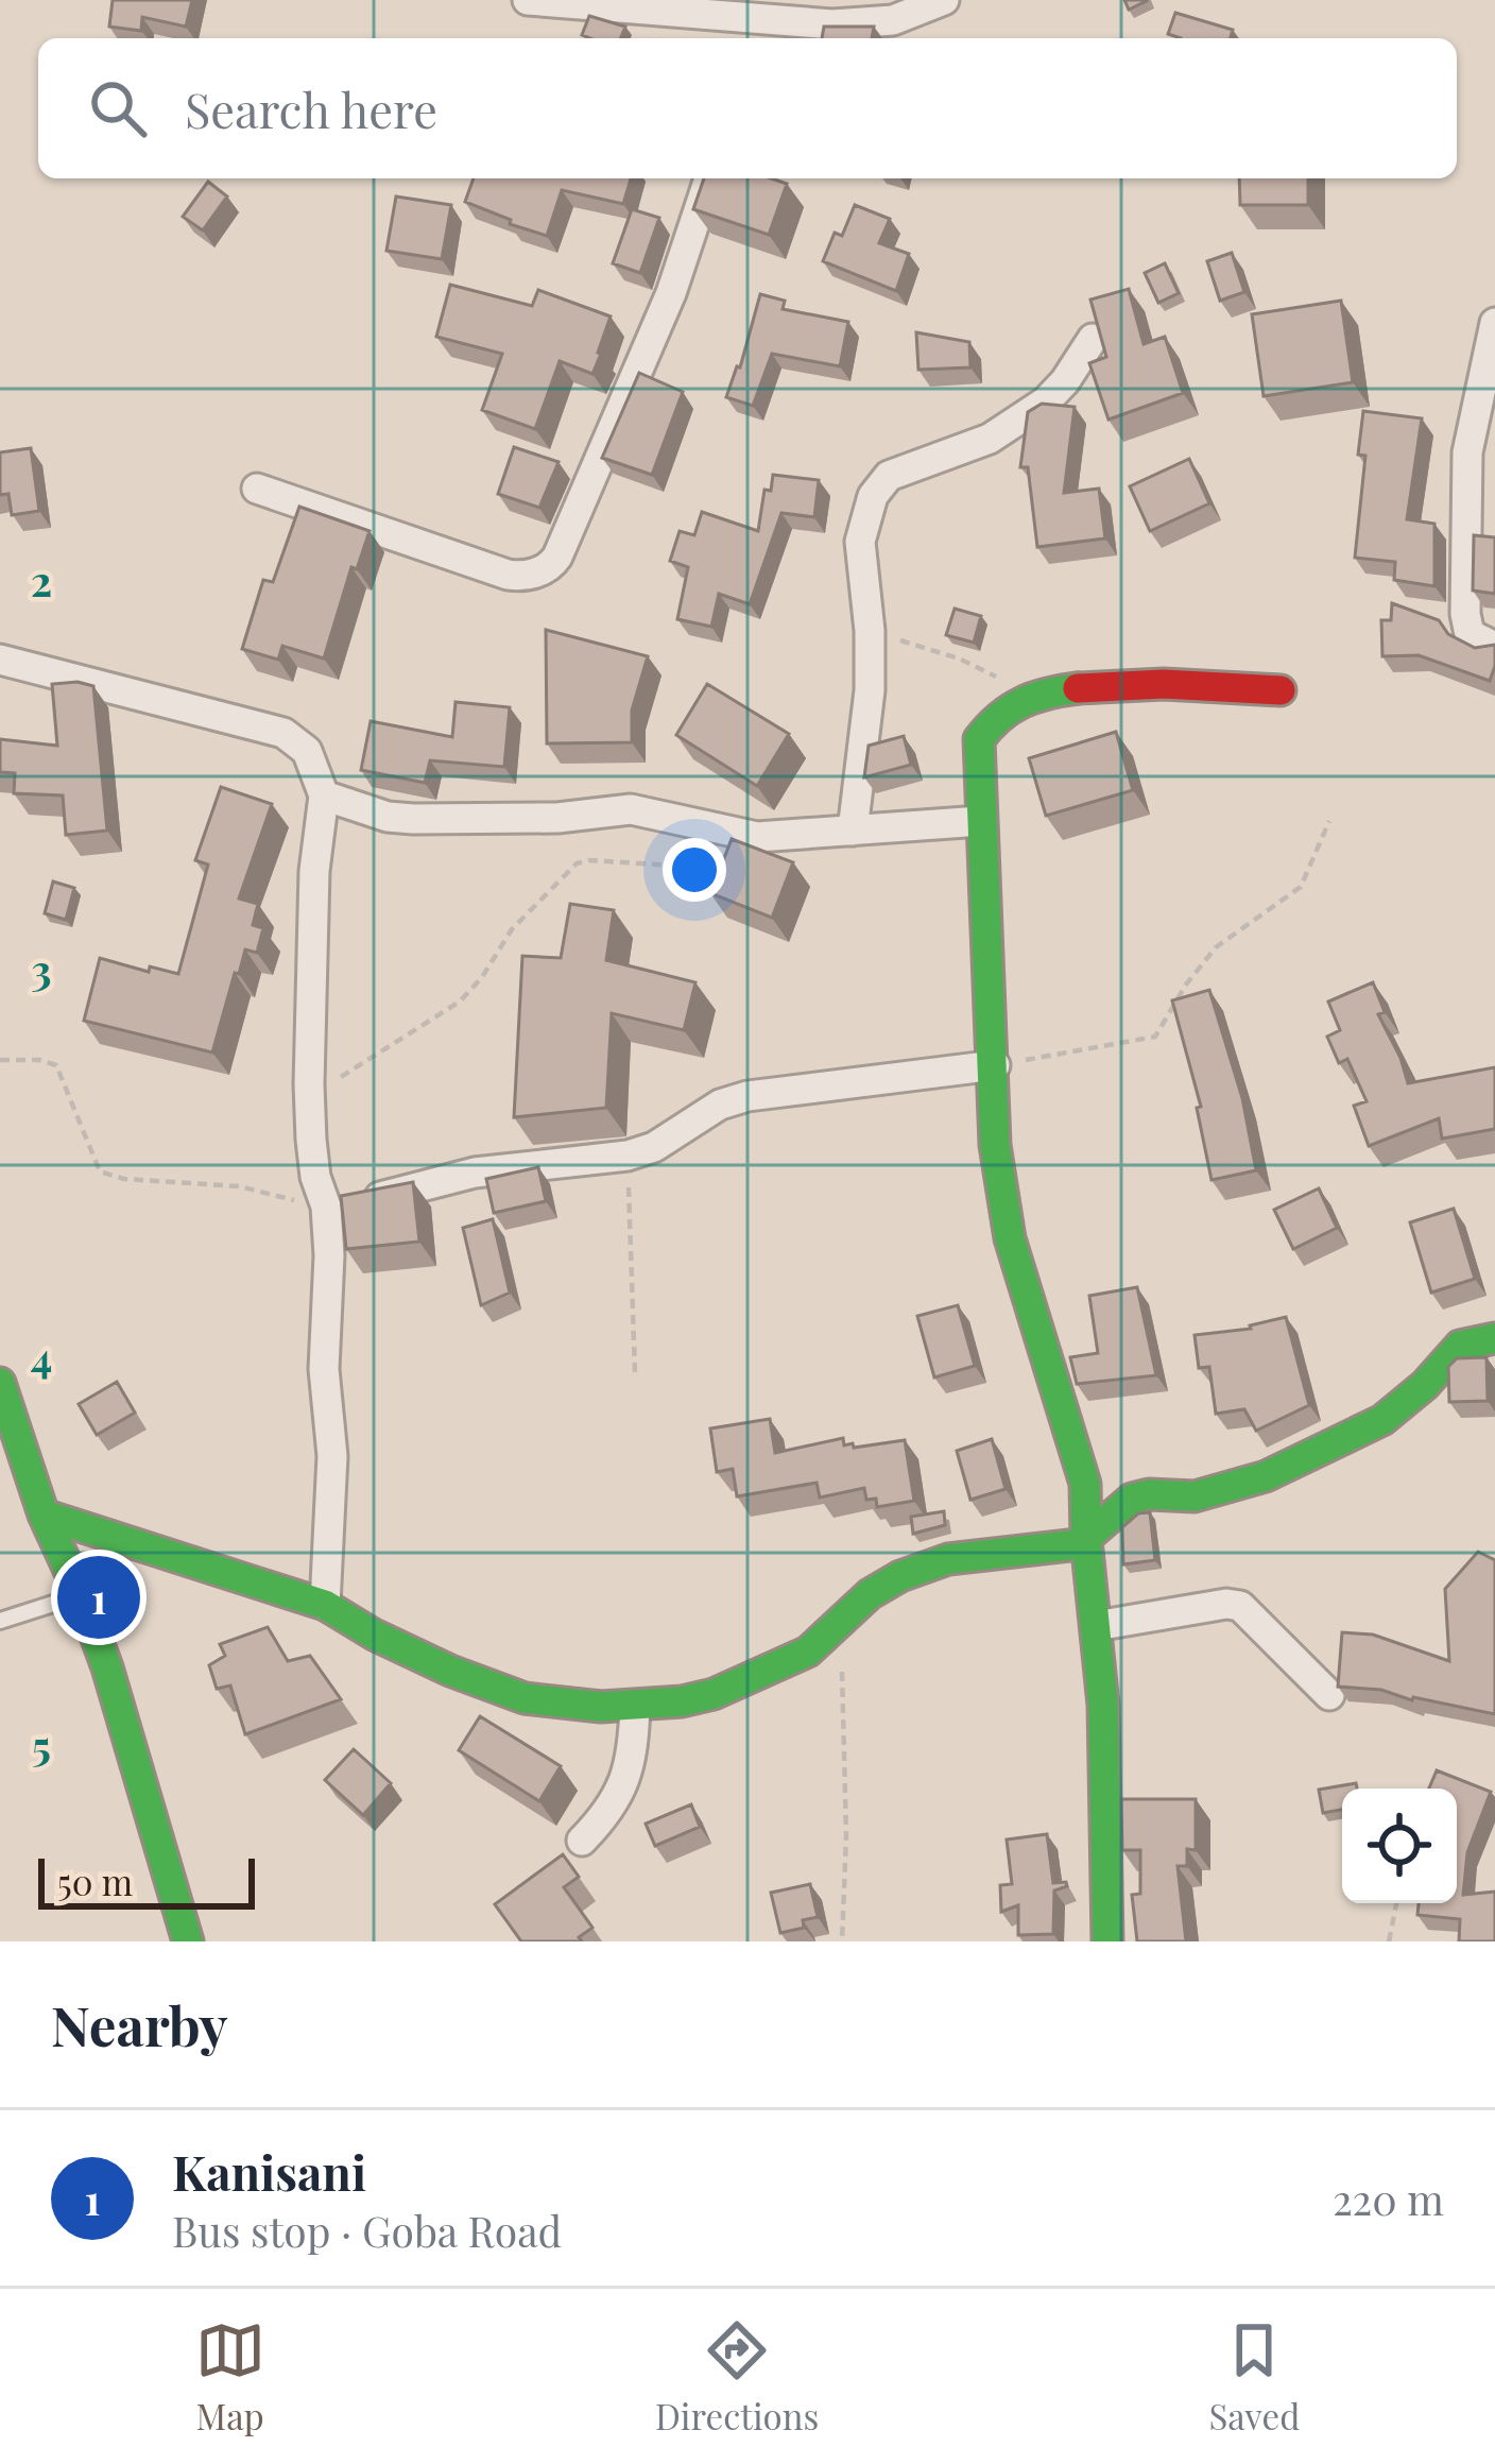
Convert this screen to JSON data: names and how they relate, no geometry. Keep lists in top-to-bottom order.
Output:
{
  "scale_bar": "50 m",
  "page": {
    "search": "Search here",
    "pins": "1",
    "scale": "50 m",
    "heading": "Nearby",
    "list": [
      {
        "mark": "1",
        "name": "Kanisani",
        "note": "Bus stop · Goba Road",
        "value": "220 m"
      }
    ],
    "nav": ["Map", "Directions", "Saved"]
  },
  "grid": {
    "rows": [
      "2",
      "3",
      "4",
      "5"
    ]
  }
}
